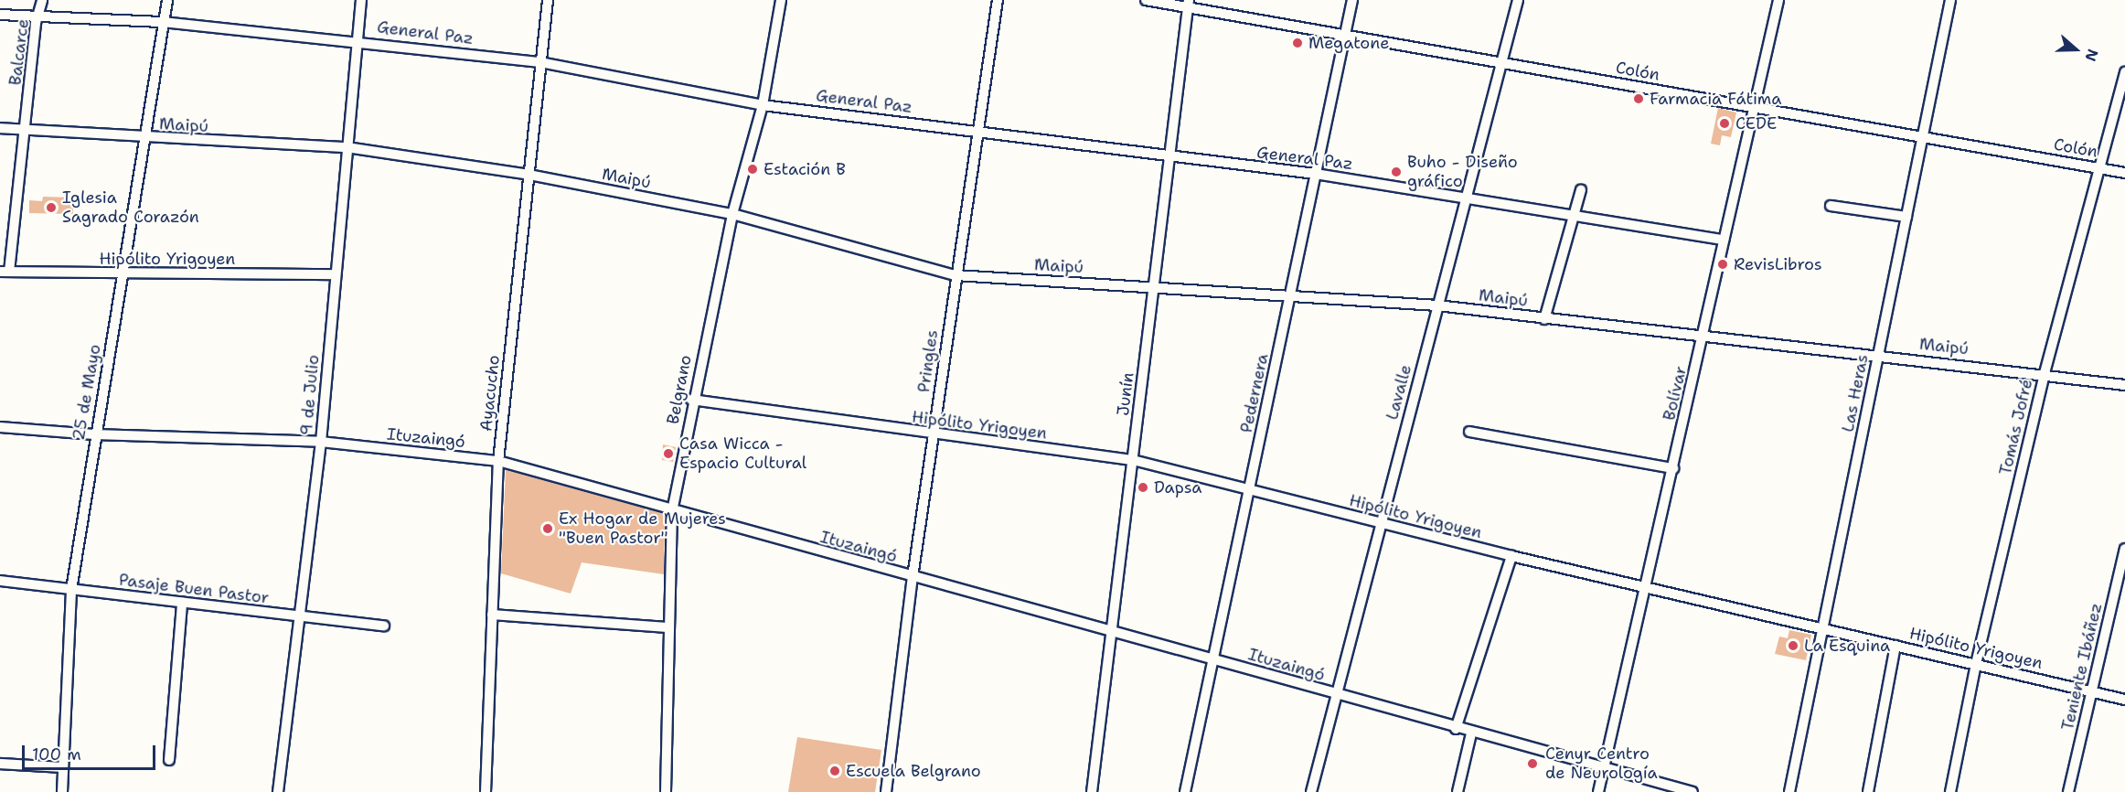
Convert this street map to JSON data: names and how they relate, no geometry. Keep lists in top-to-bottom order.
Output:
{
  "streets": {
    "street": [
      "General Paz",
      "Balcarce",
      "Colón",
      "Maipú",
      "Hipólito Yrigoyen",
      "Pringles",
      "Belgrano",
      "25 de Mayo",
      "Lavalle",
      "Ayacucho",
      "Pedernera",
      "Bolívar",
      "Las Heras",
      "Junín",
      "9 de Julio",
      "Tomás Jofré",
      "Ituzaingó",
      "Pasaje Buen Pastor",
      "Teniente Ibáñez"
    ]
  },
  "crossings": [
    ["General Paz", "Balcarce"],
    ["General Paz", "Pringles"],
    ["General Paz", "Belgrano"],
    ["General Paz", "25 de Mayo"],
    ["General Paz", "Lavalle"],
    ["General Paz", "Ayacucho"],
    ["General Paz", "Pedernera"],
    ["General Paz", "Bolívar"],
    ["General Paz", "Junín"],
    ["General Paz", "9 de Julio"],
    ["Balcarce", "Maipú"],
    ["Balcarce", "Hipólito Yrigoyen"],
    ["Colón", "Lavalle"],
    ["Colón", "Pedernera"],
    ["Colón", "Bolívar"],
    ["Colón", "Las Heras"],
    ["Colón", "Junín"],
    ["Colón", "Tomás Jofré"],
    ["Maipú", "Pringles"],
    ["Maipú", "Belgrano"],
    ["Maipú", "25 de Mayo"],
    ["Maipú", "Lavalle"],
    ["Maipú", "Ayacucho"],
    ["Maipú", "Pedernera"],
    ["Maipú", "Bolívar"],
    ["Maipú", "Las Heras"],
    ["Maipú", "Junín"],
    ["Maipú", "9 de Julio"],
    ["Maipú", "Tomás Jofré"],
    ["Hipólito Yrigoyen", "Pringles"],
    ["Hipólito Yrigoyen", "Belgrano"],
    ["Hipólito Yrigoyen", "25 de Mayo"],
    ["Hipólito Yrigoyen", "Lavalle"],
    ["Hipólito Yrigoyen", "Pedernera"],
    ["Hipólito Yrigoyen", "Bolívar"],
    ["Hipólito Yrigoyen", "Las Heras"],
    ["Hipólito Yrigoyen", "Junín"],
    ["Hipólito Yrigoyen", "9 de Julio"],
    ["Hipólito Yrigoyen", "Tomás Jofré"],
    ["Hipólito Yrigoyen", "Teniente Ibáñez"],
    ["Pringles", "Ituzaingó"],
    ["Belgrano", "Ituzaingó"],
    ["25 de Mayo", "Ituzaingó"],
    ["25 de Mayo", "Pasaje Buen Pastor"],
    ["Lavalle", "Ituzaingó"],
    ["Ayacucho", "Ituzaingó"],
    ["Pedernera", "Ituzaingó"],
    ["Bolívar", "Ituzaingó"],
    ["Junín", "Ituzaingó"],
    ["9 de Julio", "Ituzaingó"],
    ["9 de Julio", "Pasaje Buen Pastor"]
  ],
  "places": [
    "Megatone",
    "Farmacia Fátima",
    "CEDE",
    "Estación B",
    "Buho - Diseño gráfico",
    "Iglesia Sagrado Corazón",
    "RevisLibros",
    "Casa Wicca - Espacio Cultural",
    "Dapsa",
    "Ex Hogar de Mujeres \"Buen Pastor\"",
    "La Esquina",
    "Cenyr Centro de Neurología",
    "Escuela Belgrano"
  ],
  "scale_bar": "100 m",
  "north": "right"
}
